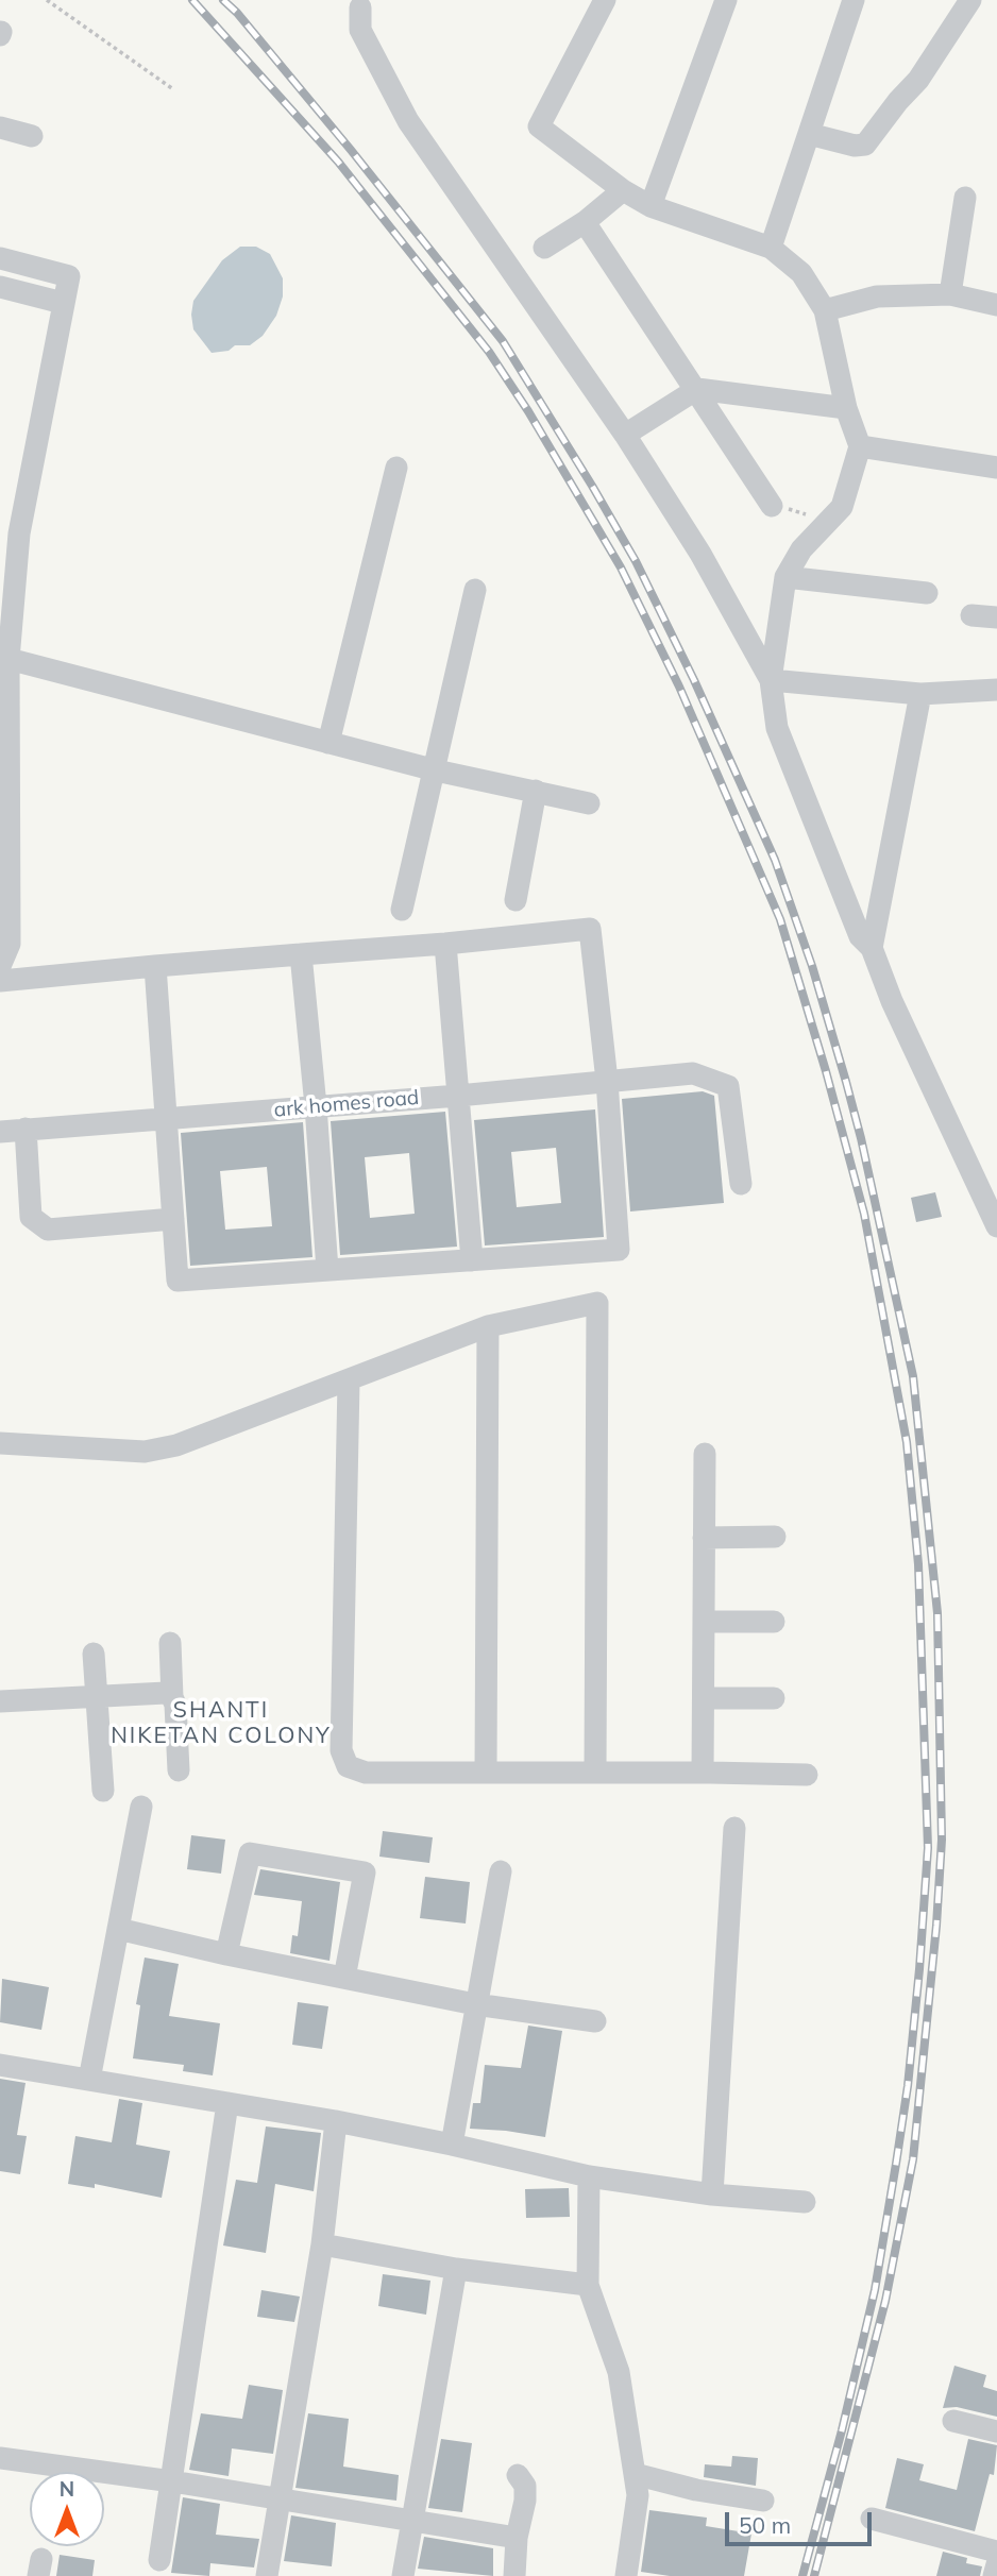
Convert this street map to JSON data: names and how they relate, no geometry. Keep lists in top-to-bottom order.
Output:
{
  "streets": {
    "street": ["ark homes road"]
  },
  "districts": ["SHANTI NIKETAN COLONY"],
  "scale_bar": "50 m",
  "north": "top"
}
